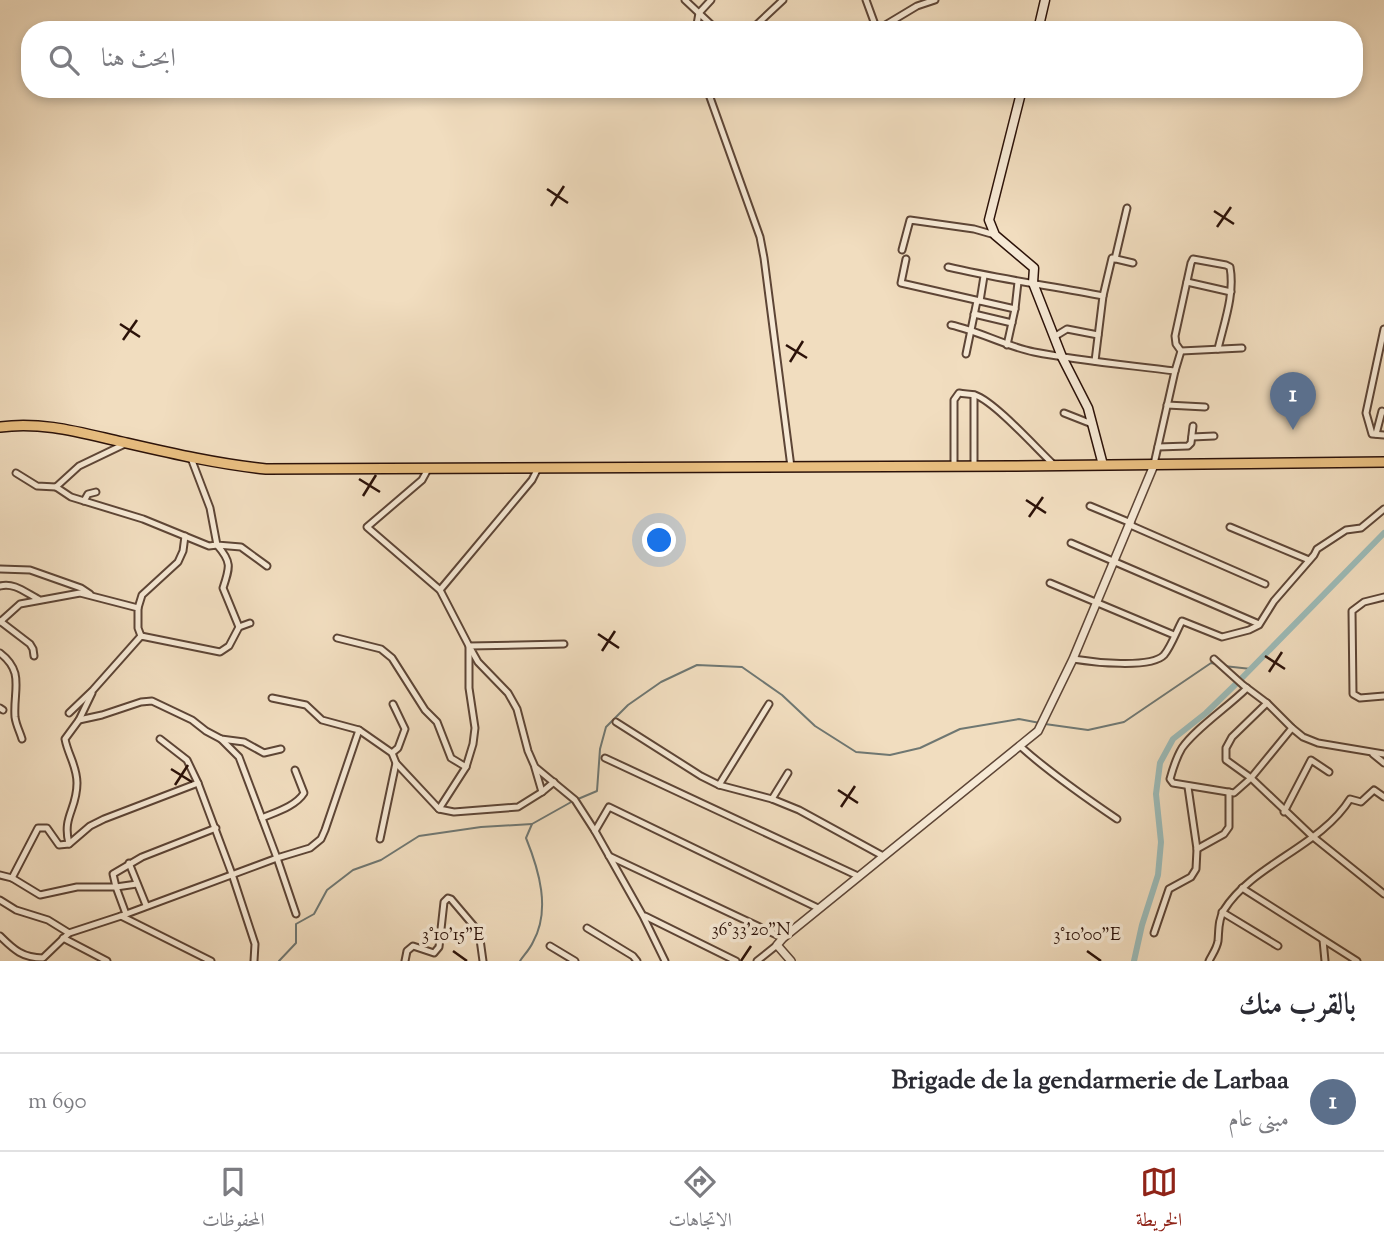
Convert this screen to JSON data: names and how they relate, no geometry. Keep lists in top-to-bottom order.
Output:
{
  "page": {
    "search": "ابحث هنا",
    "pins": "1",
    "heading": "بالقرب منك",
    "list": [
      {
        "mark": "1",
        "name": "Brigade de la gendarmerie de Larbaa",
        "note": "مبنى عام",
        "value": "690 m"
      }
    ],
    "nav": ["الخريطة", "الاتجاهات", "المحفوظات"]
  },
  "coordinates": ["36°33'20\"N", "3°10'15\"E", "3°10'00\"E"]
}
